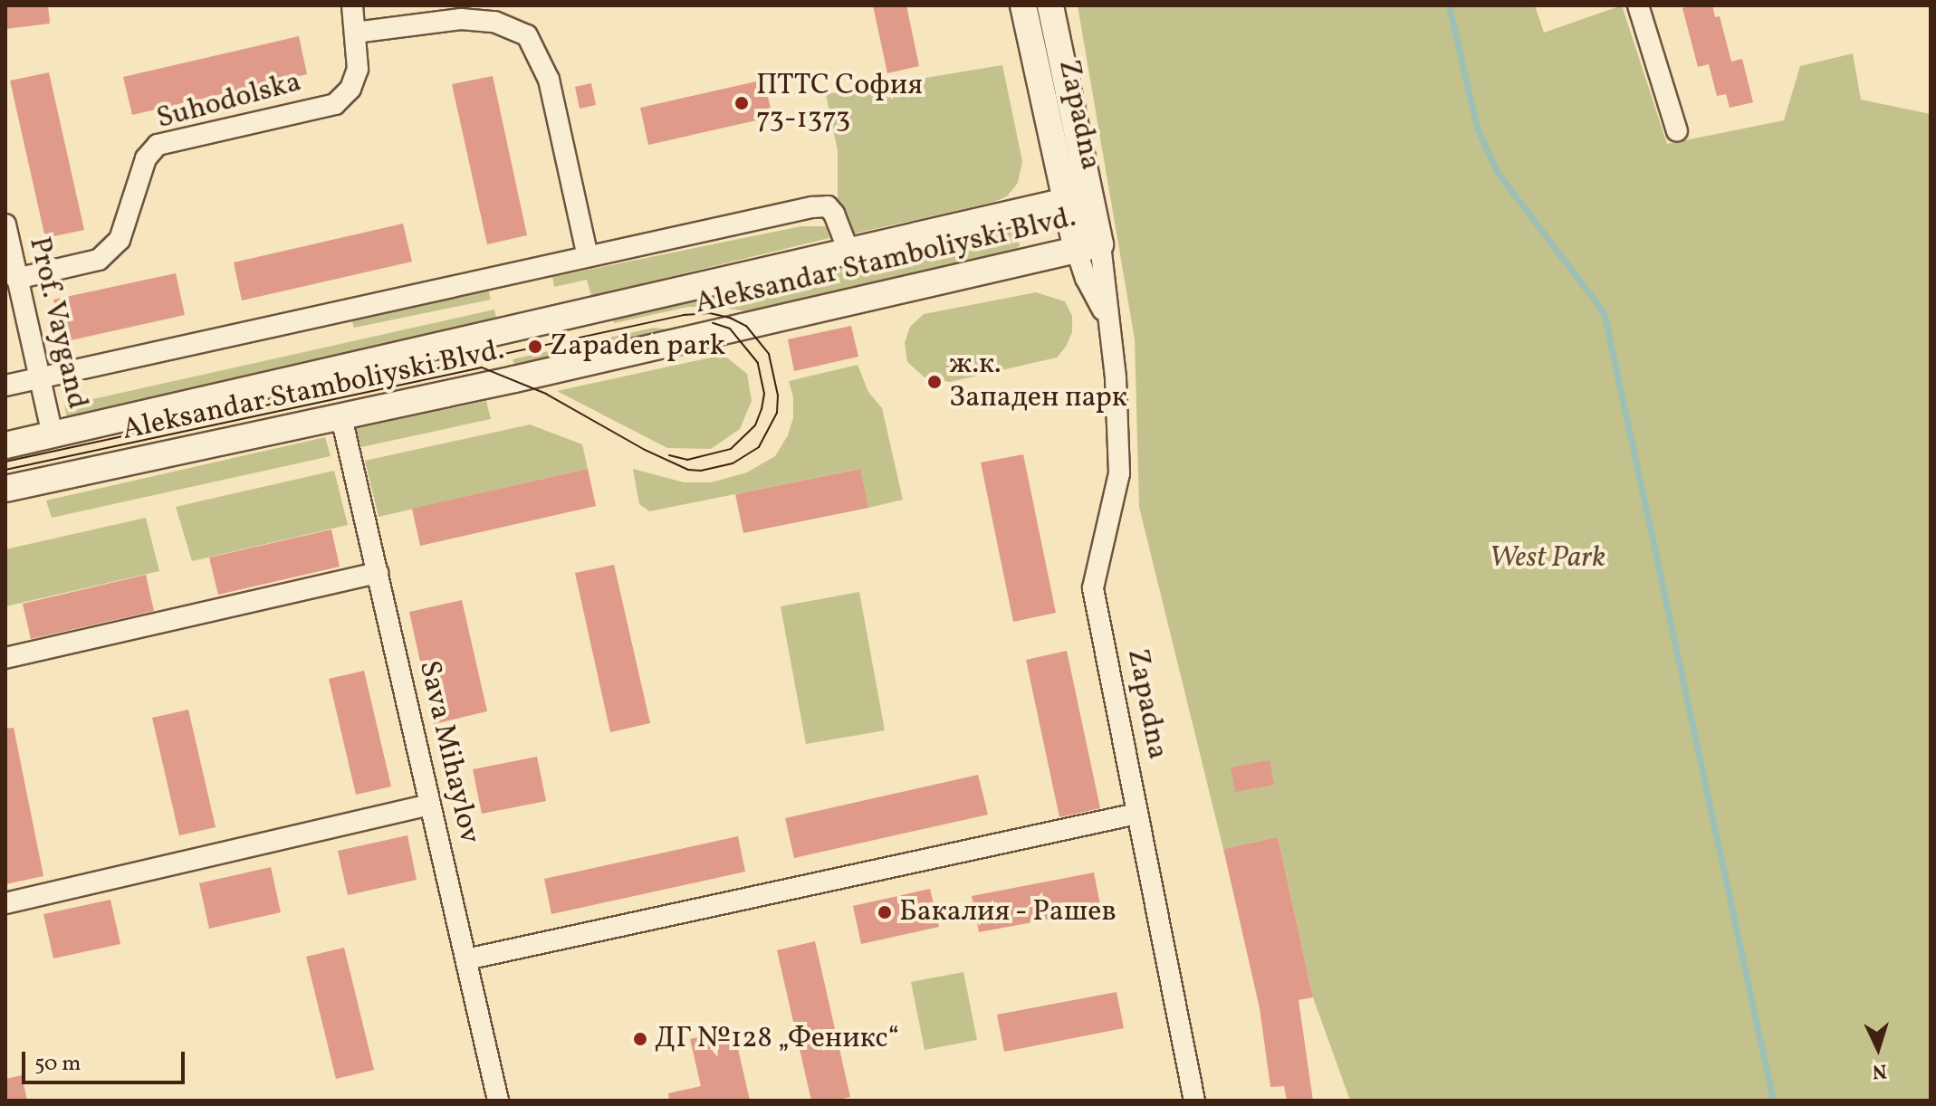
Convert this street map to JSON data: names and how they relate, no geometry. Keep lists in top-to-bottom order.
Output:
{
  "streets": {
    "street": [
      "Suhodolska",
      "Zapadna",
      "Aleksandar Stamboliyski Blvd.",
      "Prof. Vaygand",
      "Sava Mihaylov"
    ]
  },
  "crossings": [
    ["Suhodolska", "Prof. Vaygand"],
    ["Zapadna", "Aleksandar Stamboliyski Blvd."],
    ["Aleksandar Stamboliyski Blvd.", "Prof. Vaygand"],
    ["Aleksandar Stamboliyski Blvd.", "Sava Mihaylov"]
  ],
  "parks": ["West Park"],
  "places": [
    "ПТТС София 73-1373",
    "Zapaden park",
    "ж.к. Западен парк",
    "Бакалия - Рашев",
    "ДГ №128 „Феникс“"
  ],
  "scale_bar": "50 m",
  "north": "bottom"
}
